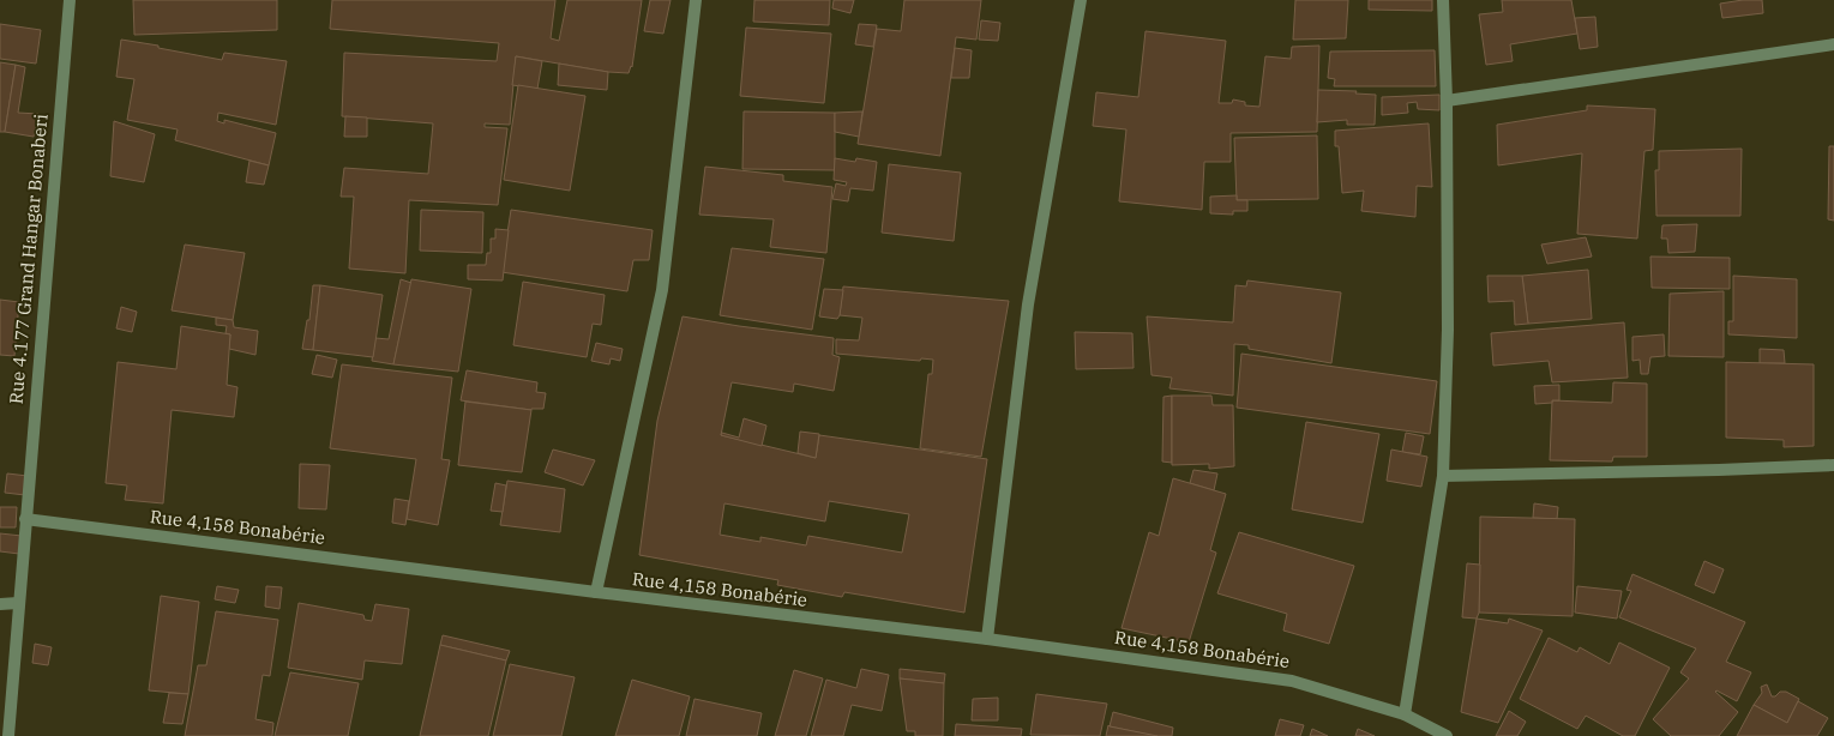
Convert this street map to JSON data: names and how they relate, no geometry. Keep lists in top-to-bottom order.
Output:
{
  "streets": {
    "street": ["Rue 4.177 Grand Hangar Bonaberi", "Rue 4,158 Bonabérie"]
  },
  "crossings": [
    ["Rue 4.177 Grand Hangar Bonaberi", "Rue 4,158 Bonabérie"]
  ]
}
